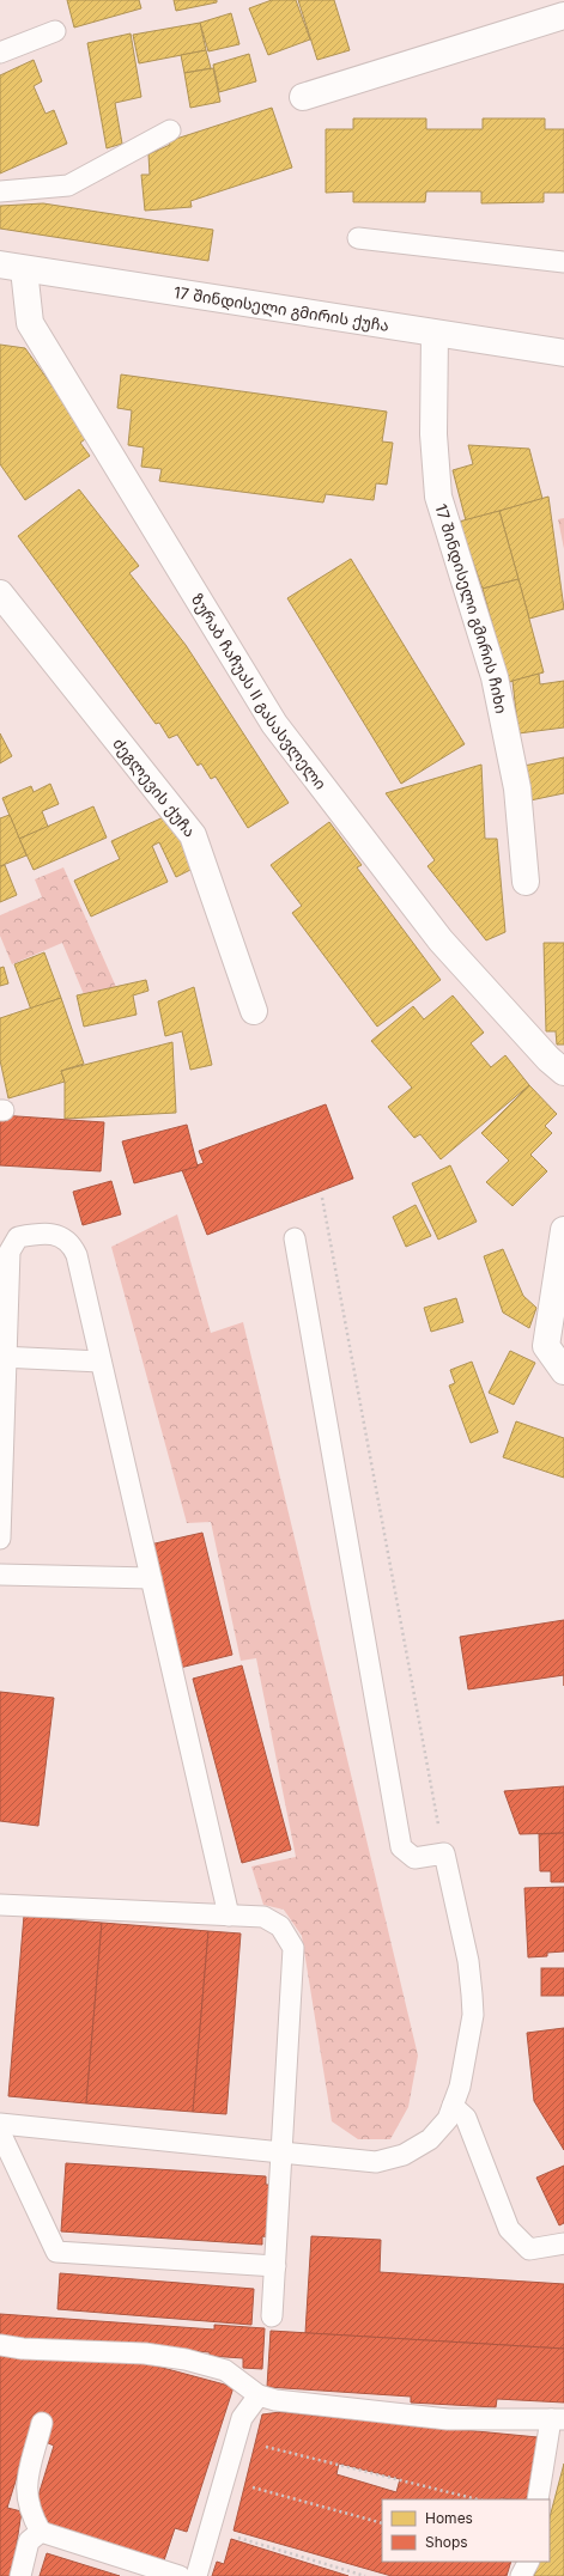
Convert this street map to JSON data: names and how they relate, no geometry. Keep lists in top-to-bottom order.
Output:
{
  "streets": {
    "street": [
      "17 შინდისელი გმირის ქუჩა",
      "17 შინდისელი გმირის ჩიხი",
      "ზურაბ ჩაჩუას II გასასვლელი",
      "ძეგლევის ქუჩა"
    ]
  },
  "crossings": [
    ["17 შინდისელი გმირის ქუჩა", "17 შინდისელი გმირის ჩიხი"],
    ["17 შინდისელი გმირის ქუჩა", "ზურაბ ჩაჩუას II გასასვლელი"]
  ],
  "legend": ["Homes", "Shops"]
}
